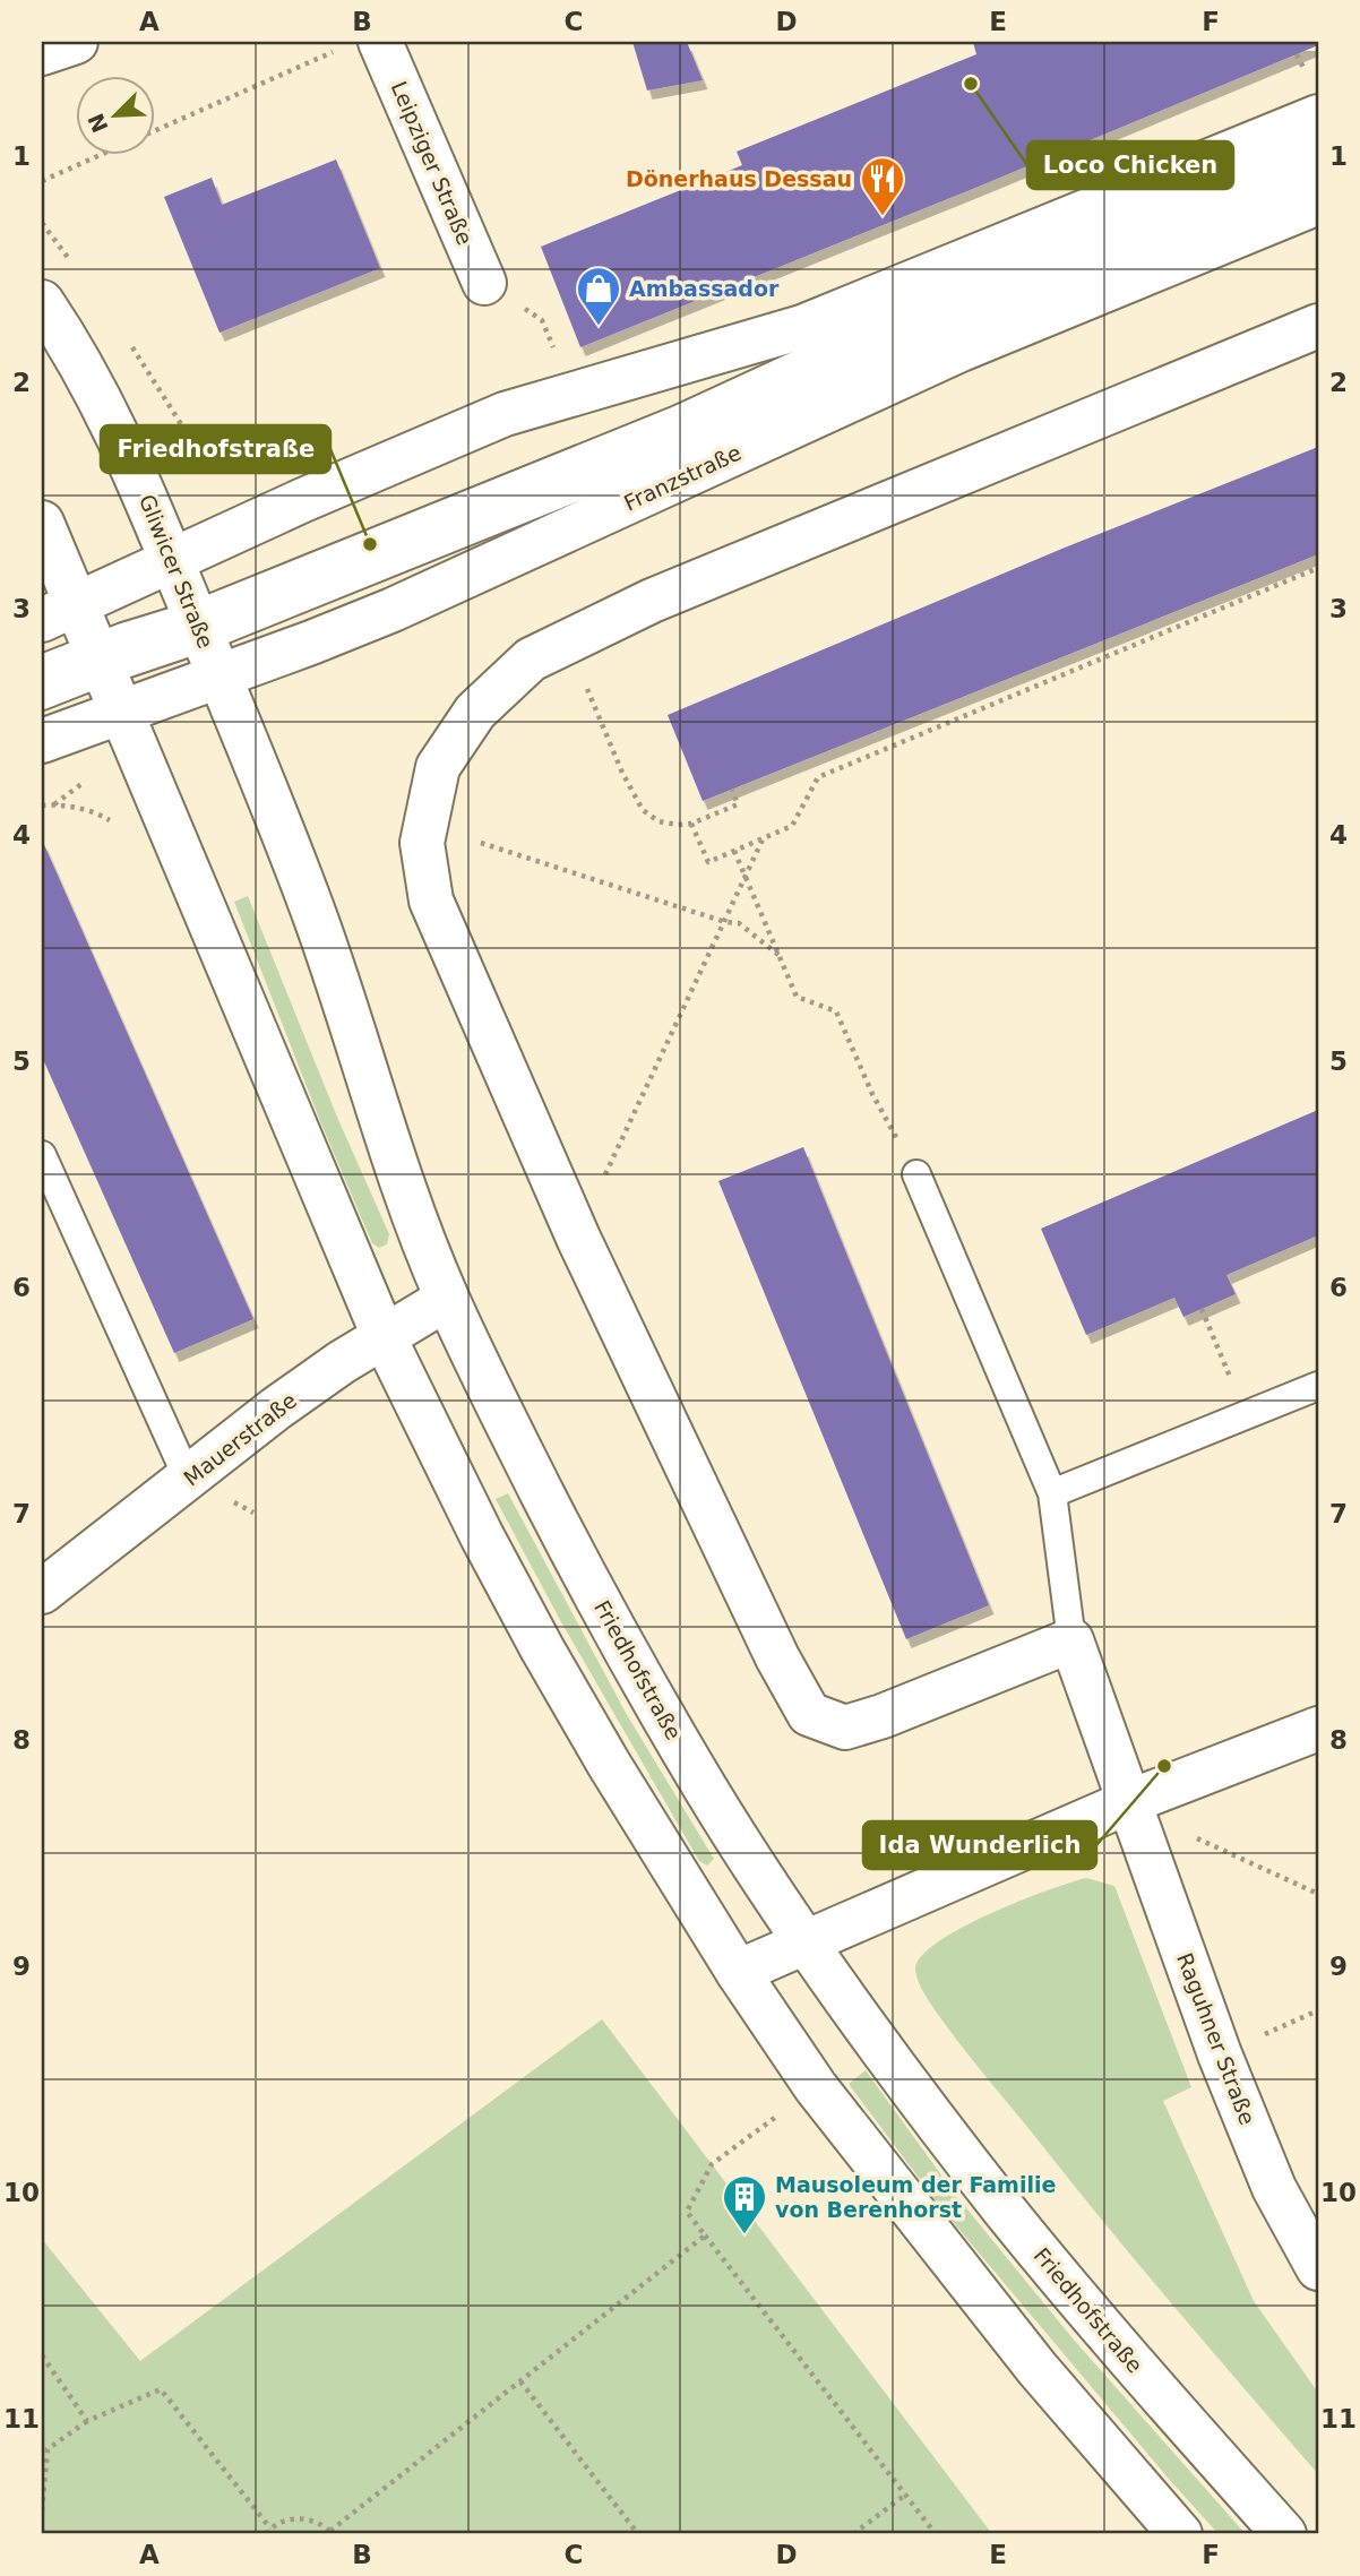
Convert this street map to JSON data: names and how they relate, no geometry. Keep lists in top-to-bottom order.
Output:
{
  "streets": {
    "main road": [
      "Leipziger Straße",
      "Franzstraße",
      "Gliwicer Straße",
      "Mauerstraße",
      "Friedhofstraße",
      "Raguhner Straße"
    ]
  },
  "crossings": [
    ["Franzstraße", "Gliwicer Straße"],
    ["Franzstraße", "Friedhofstraße"],
    ["Gliwicer Straße", "Friedhofstraße"],
    ["Mauerstraße", "Friedhofstraße"]
  ],
  "places": {
    "other": ["Loco Chicken", "Friedhofstraße", "Ida Wunderlich"],
    "restaurant": ["Dönerhaus Dessau"],
    "shop": ["Ambassador"],
    "building": ["Mausoleum der Familie von Berenhorst"]
  },
  "north": "bottom left",
  "grid": {
    "columns": [
      "A",
      "B",
      "C",
      "D",
      "E",
      "F"
    ],
    "rows": [
      "1",
      "2",
      "3",
      "4",
      "5",
      "6",
      "7",
      "8",
      "9",
      "10",
      "11"
    ]
  }
}
